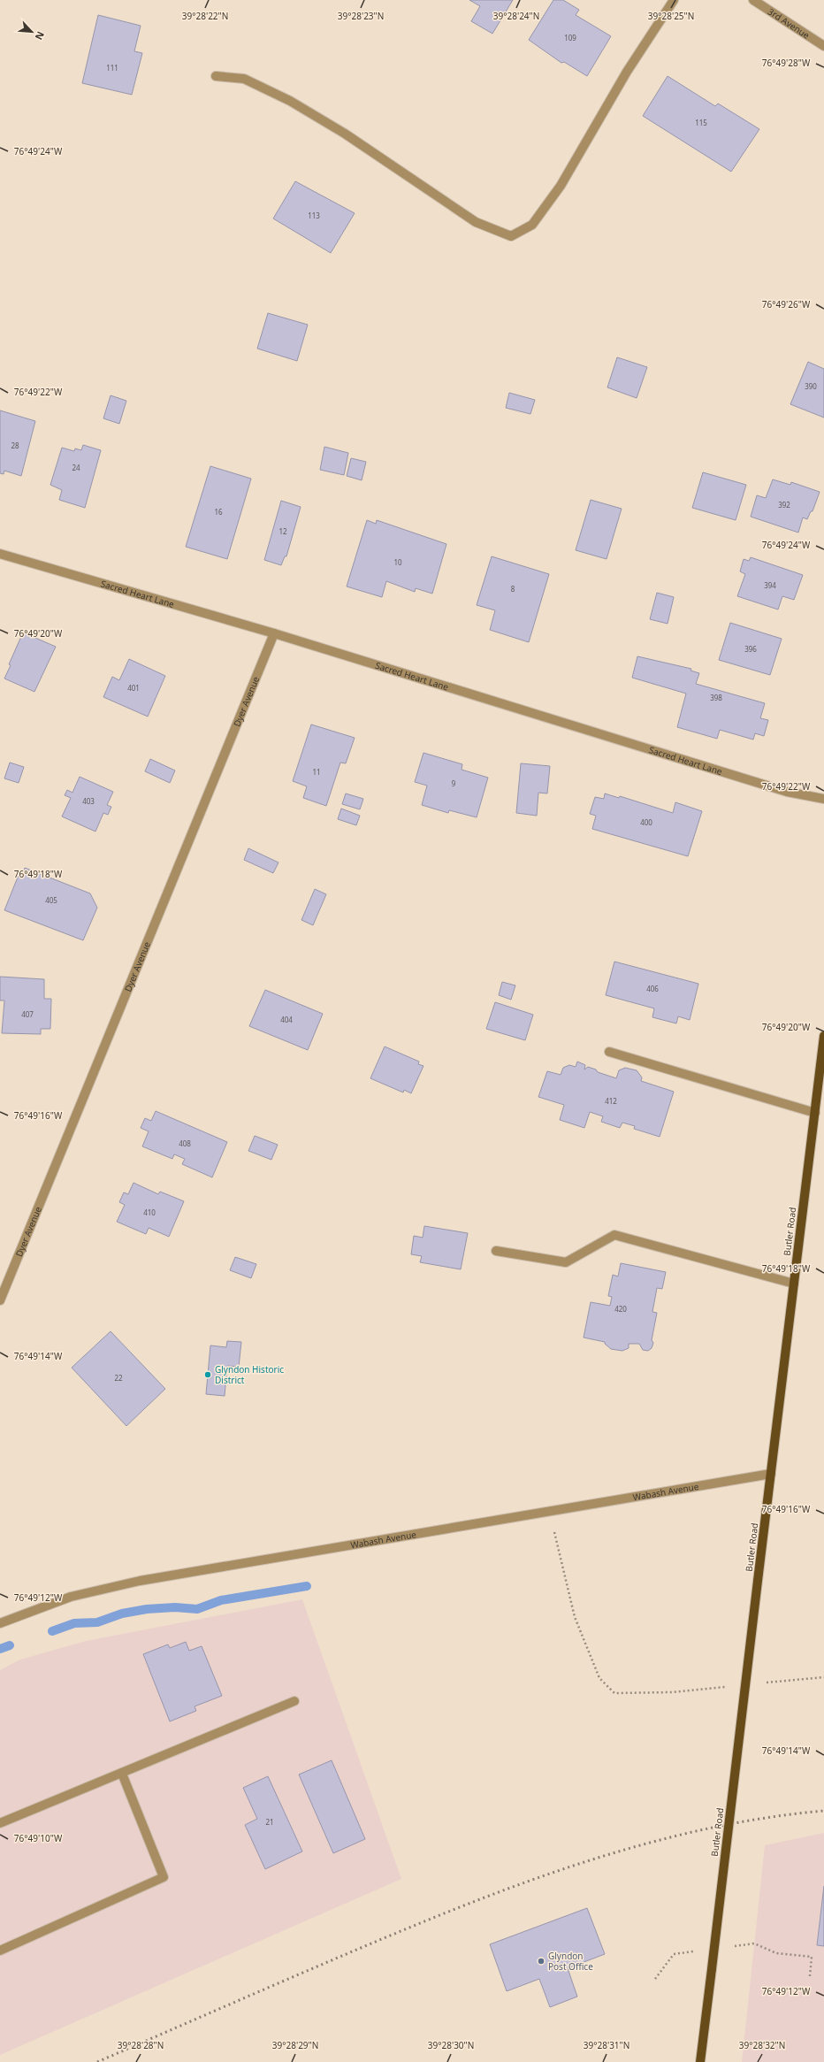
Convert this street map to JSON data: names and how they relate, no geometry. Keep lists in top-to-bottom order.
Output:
{
  "streets": {
    "main road": ["Butler Road"],
    "street": [
      "3rd Avenue",
      "Sacred Heart Lane",
      "Dyer Avenue",
      "Wabash Avenue"
    ]
  },
  "crossings": [
    ["Sacred Heart Lane", "Dyer Avenue"],
    ["Butler Road", "Wabash Avenue"]
  ],
  "places": ["Glyndon Historic District", "Glyndon Post Office"],
  "house_numbers": [
    "109",
    "111",
    "115",
    "113",
    "390",
    "28",
    "24",
    "392",
    "16",
    "12",
    "10",
    "394",
    "8",
    "396",
    "401",
    "398",
    "11",
    "9",
    "403",
    "400",
    "405",
    "406",
    "407",
    "404",
    "412",
    "408",
    "410",
    "420",
    "22",
    "21"
  ],
  "north": "bottom right",
  "coordinates": [
    "39°28'22\"N",
    "39°28'23\"N",
    "39°28'24\"N",
    "39°28'25\"N",
    "76°49'28\"W",
    "76°49'24\"W",
    "76°49'26\"W",
    "76°49'22\"W",
    "76°49'20\"W",
    "76°49'18\"W",
    "76°49'16\"W",
    "76°49'14\"W",
    "76°49'12\"W",
    "76°49'10\"W",
    "39°28'28\"N",
    "39°28'29\"N",
    "39°28'30\"N",
    "39°28'31\"N",
    "39°28'32\"N"
  ]
}
